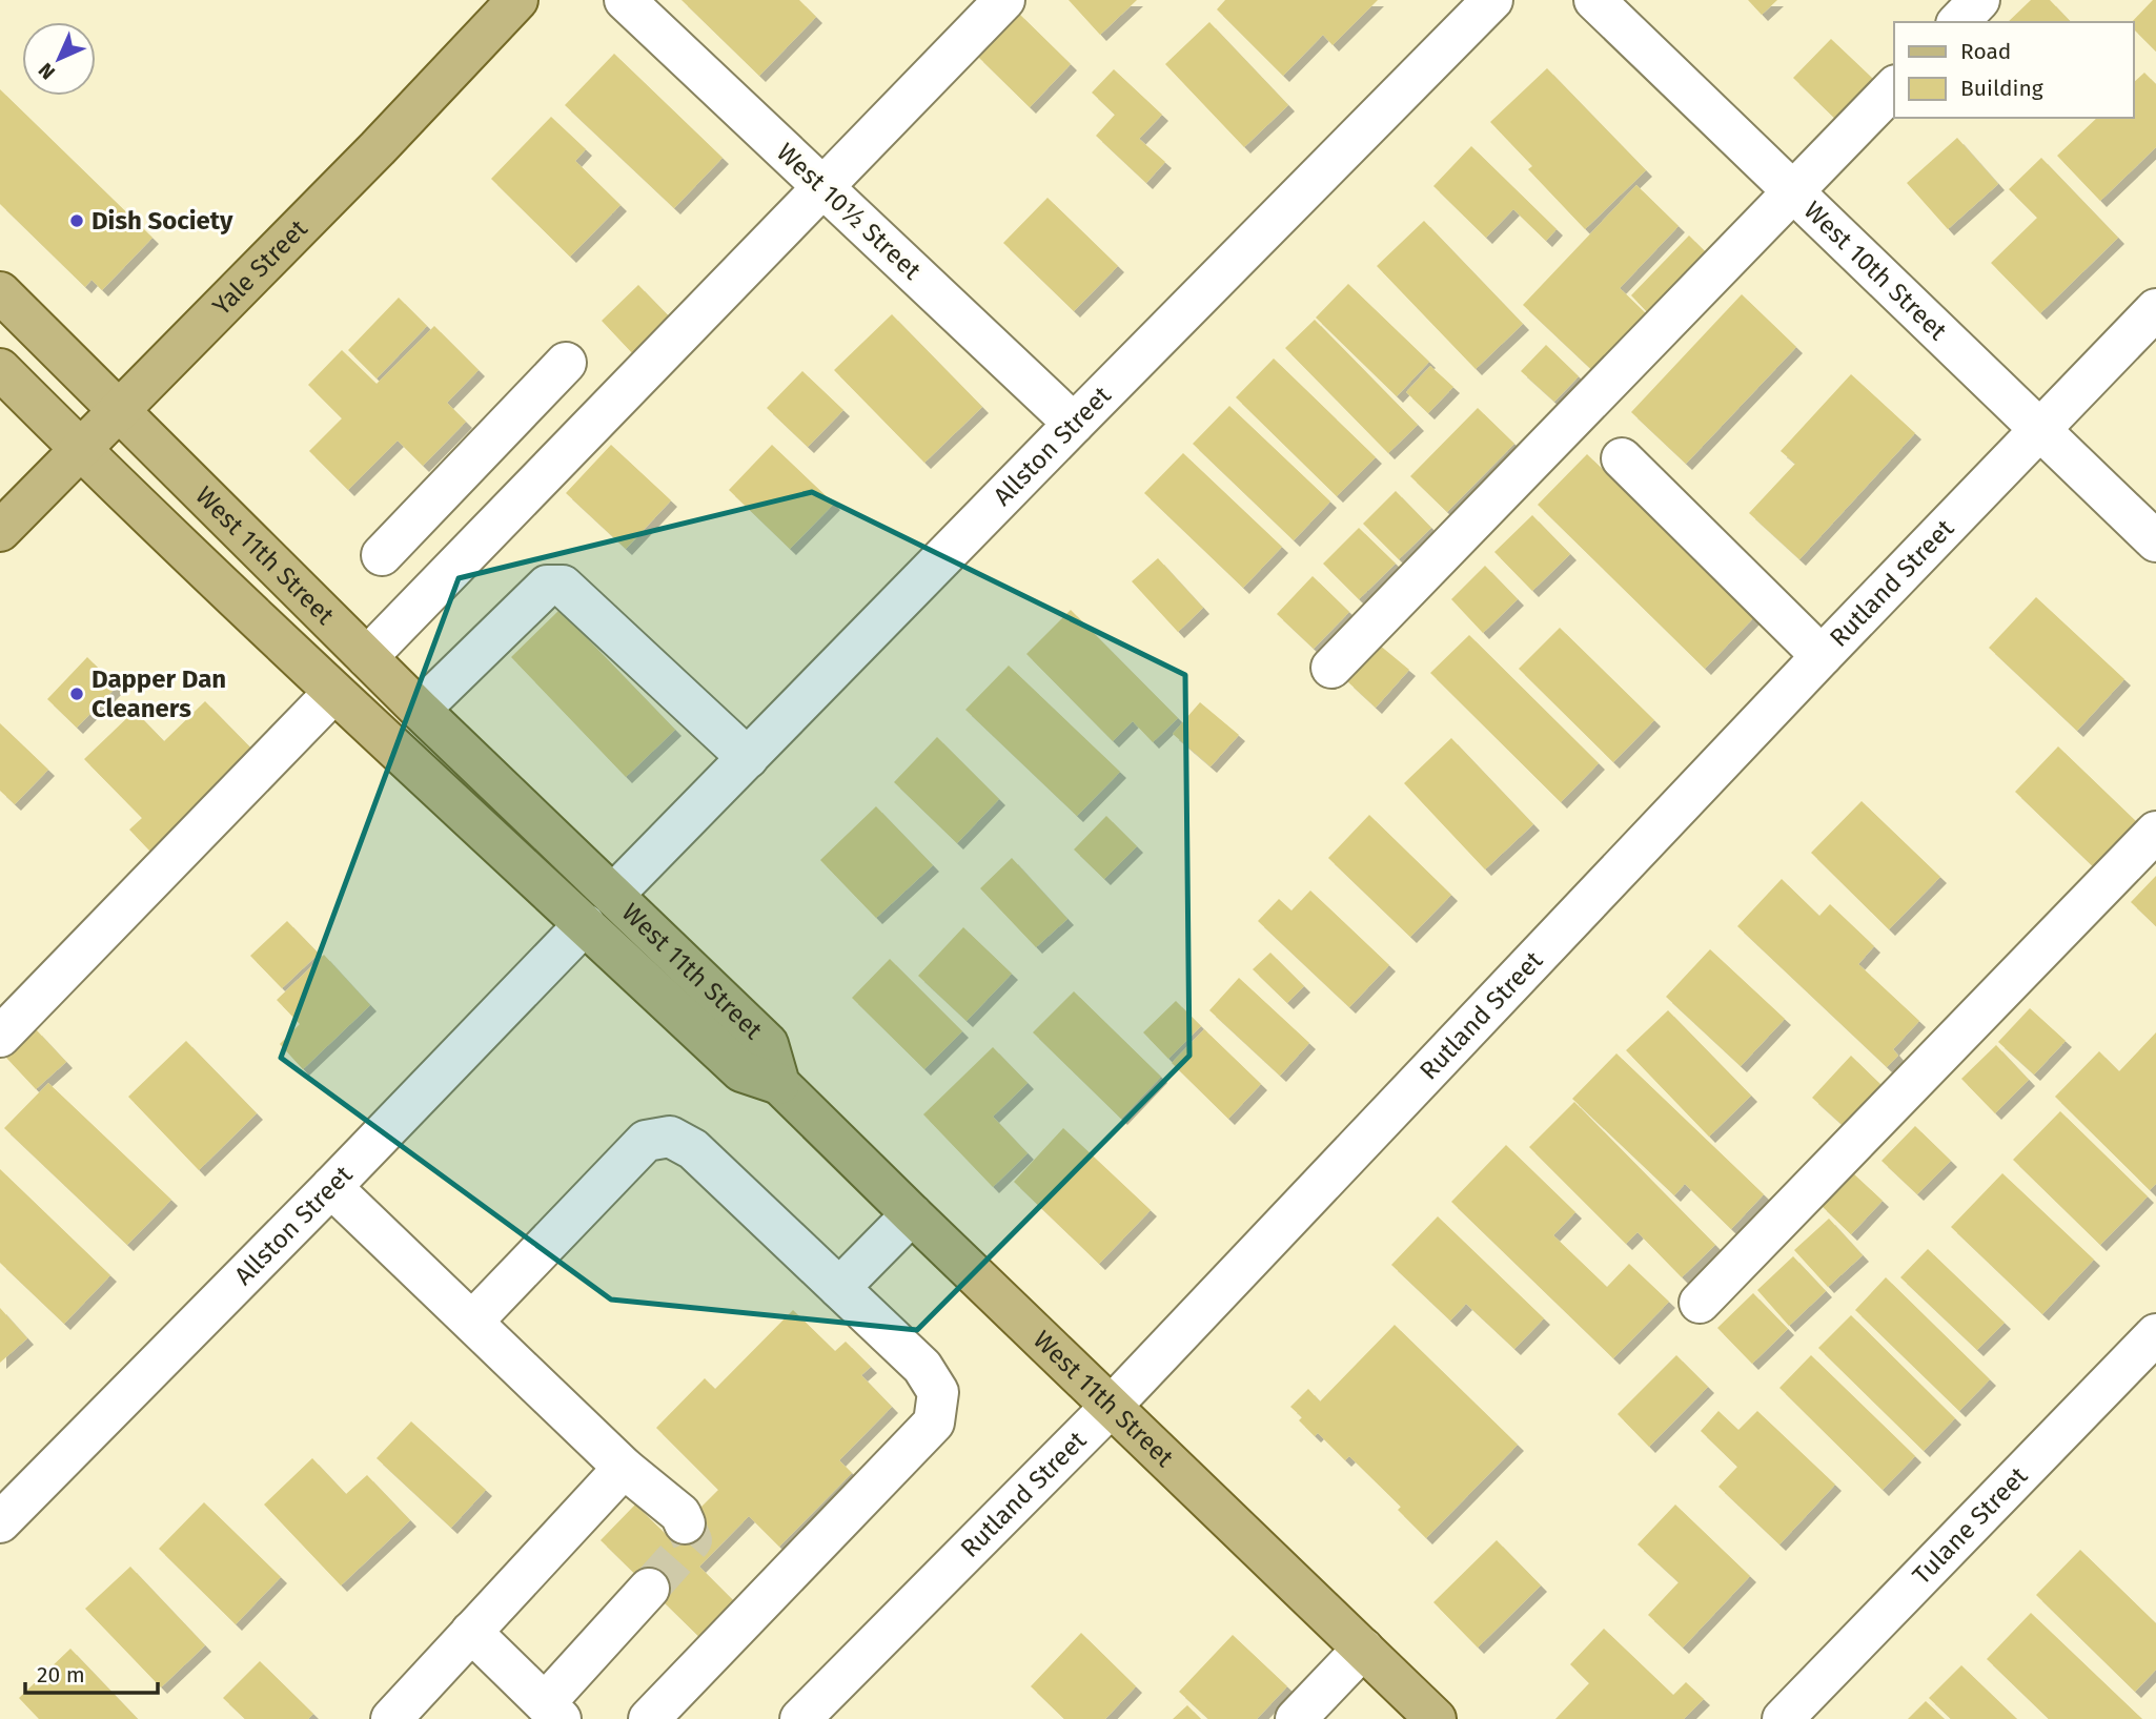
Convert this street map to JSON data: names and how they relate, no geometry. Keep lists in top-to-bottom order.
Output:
{
  "streets": {
    "main road": ["Yale Street", "West 11th Street"],
    "street": [
      "West 10½ Street",
      "West 10th Street",
      "Allston Street",
      "Rutland Street",
      "Tulane Street"
    ]
  },
  "crossings": [
    ["West 10½ Street", "Allston Street"],
    ["Yale Street", "West 11th Street"],
    ["West 10th Street", "Rutland Street"],
    ["Allston Street", "West 11th Street"],
    ["West 11th Street", "Rutland Street"]
  ],
  "places": ["Dish Society", "Dapper Dan Cleaners"],
  "legend": ["Road", "Building"],
  "scale_bar": "20 m",
  "north": "bottom left"
}
